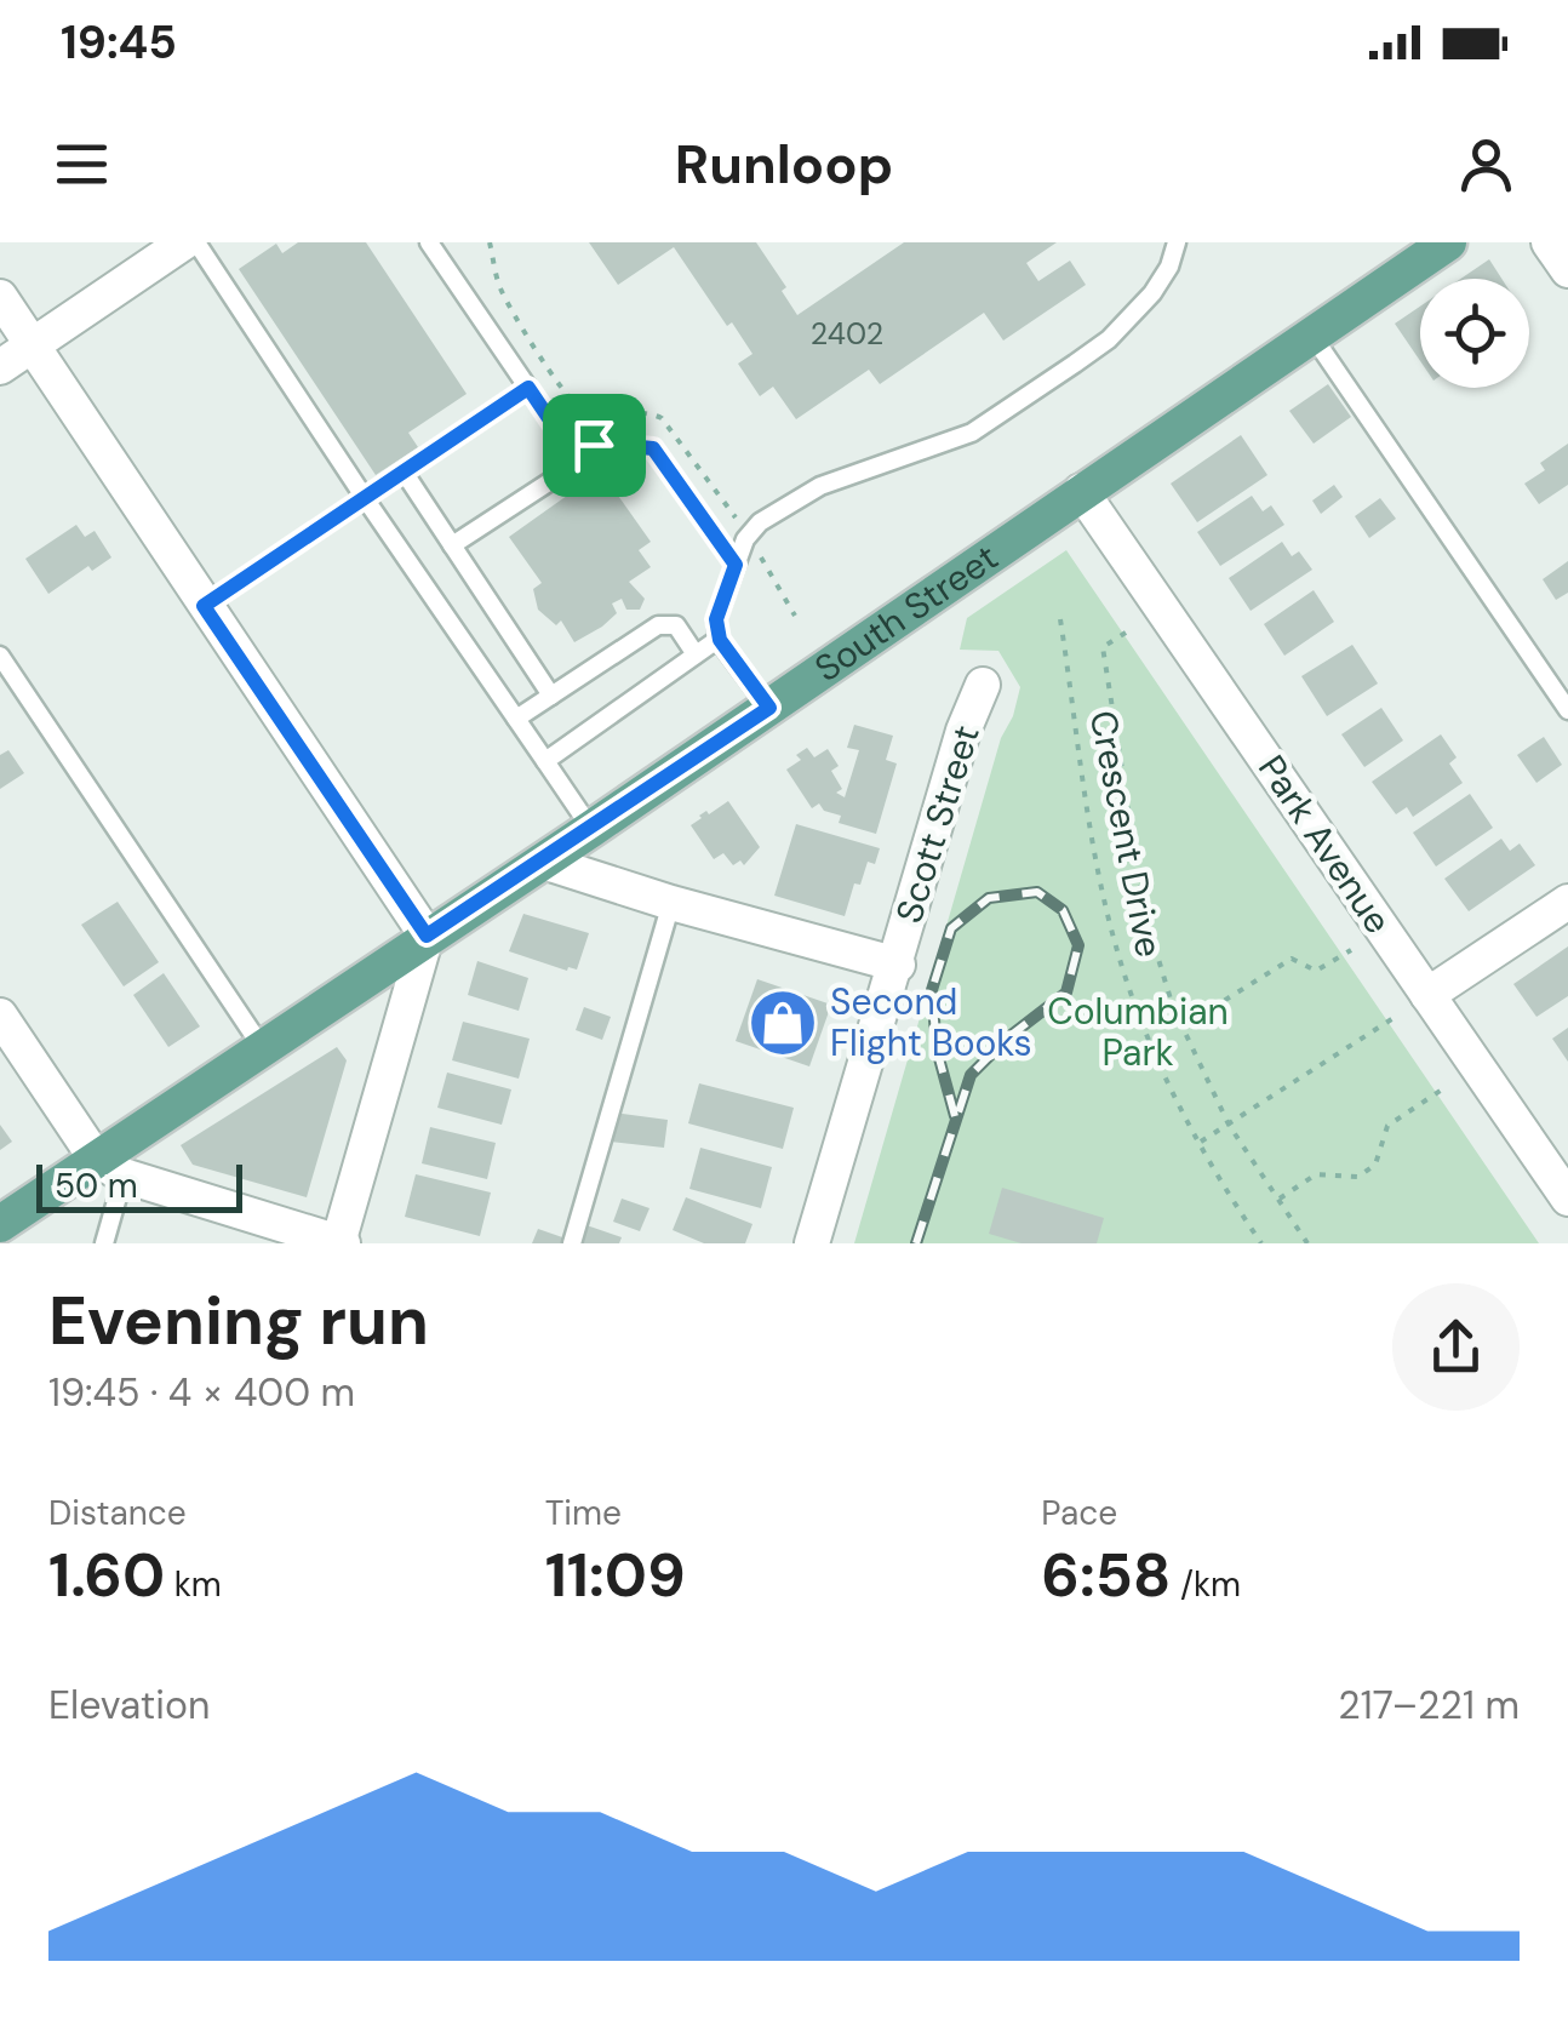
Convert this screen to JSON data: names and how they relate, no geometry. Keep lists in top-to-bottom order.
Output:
{
  "streets": {
    "main road": ["South Street"],
    "street": ["Scott Street", "Park Avenue"],
    "path": ["Crescent Drive"]
  },
  "crossings": [
    ["South Street", "Park Avenue"]
  ],
  "parks": ["Columbian Park"],
  "places": {
    "shop": ["Second Flight Books"]
  },
  "house_numbers": ["2402"],
  "scale_bar": "50 m",
  "page": {
    "status": "19:45",
    "header": "Runloop",
    "scale": "50 m",
    "heading": ["Evening run", "19:45 · 4 × 400 m"],
    "stats": [
      ["Distance", "1.60 km"],
      ["Time", "11:09"],
      ["Pace", "6:58 /km"]
    ],
    "chart": ["Elevation", "217–221 m"]
  }
}
